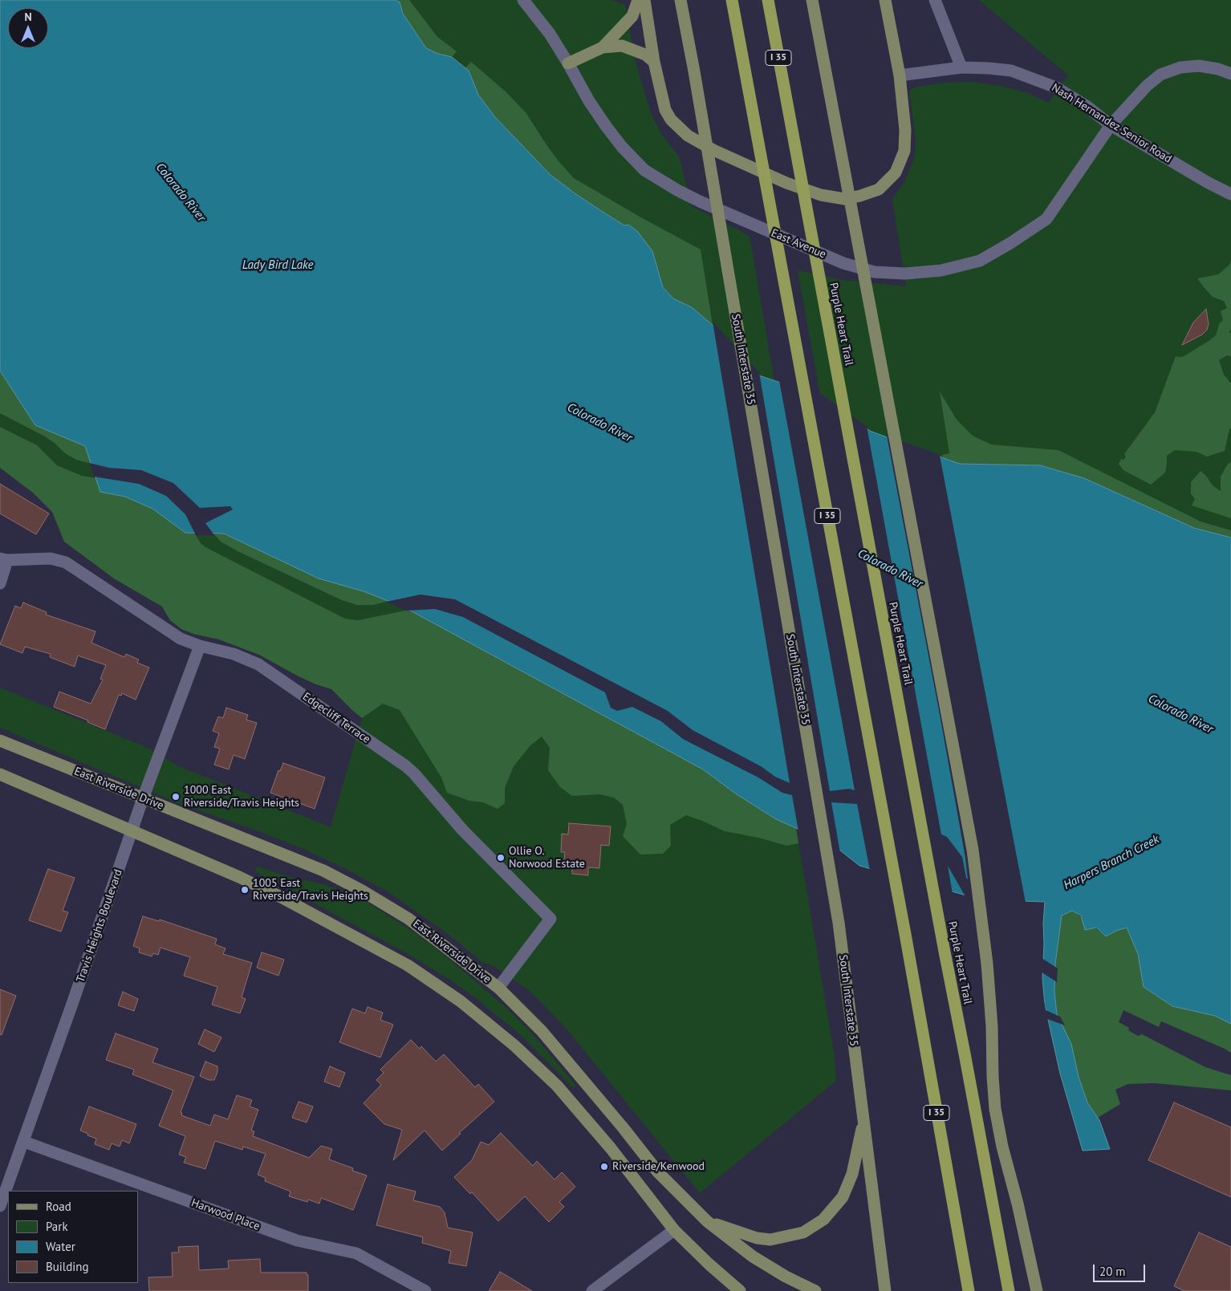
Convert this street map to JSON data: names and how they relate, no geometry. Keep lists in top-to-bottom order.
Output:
{
  "streets": {
    "highway": ["I 35", "Purple Heart Trail"],
    "main road": ["South Interstate 35", "East Riverside Drive"],
    "street": [
      "Nash Hernandez Senior Road",
      "East Avenue",
      "Edgecliff Terrace",
      "Travis Heights Boulevard",
      "Harwood Place"
    ]
  },
  "crossings": [
    ["Nash Hernandez Senior Road", "East Avenue"],
    ["Edgecliff Terrace", "East Riverside Drive"],
    ["Edgecliff Terrace", "Travis Heights Boulevard"],
    ["East Riverside Drive", "Travis Heights Boulevard"],
    ["Travis Heights Boulevard", "Harwood Place"]
  ],
  "water": ["Colorado River", "Lady Bird Lake", "Harpers Branch Creek"],
  "places": [
    "1000 East Riverside/Travis Heights",
    "Ollie O. Norwood Estate",
    "1005 East Riverside/Travis Heights",
    "Riverside/Kenwood"
  ],
  "legend": [
    "Road",
    "Park",
    "Water",
    "Building"
  ],
  "scale_bar": "20 m",
  "north": "top"
}
